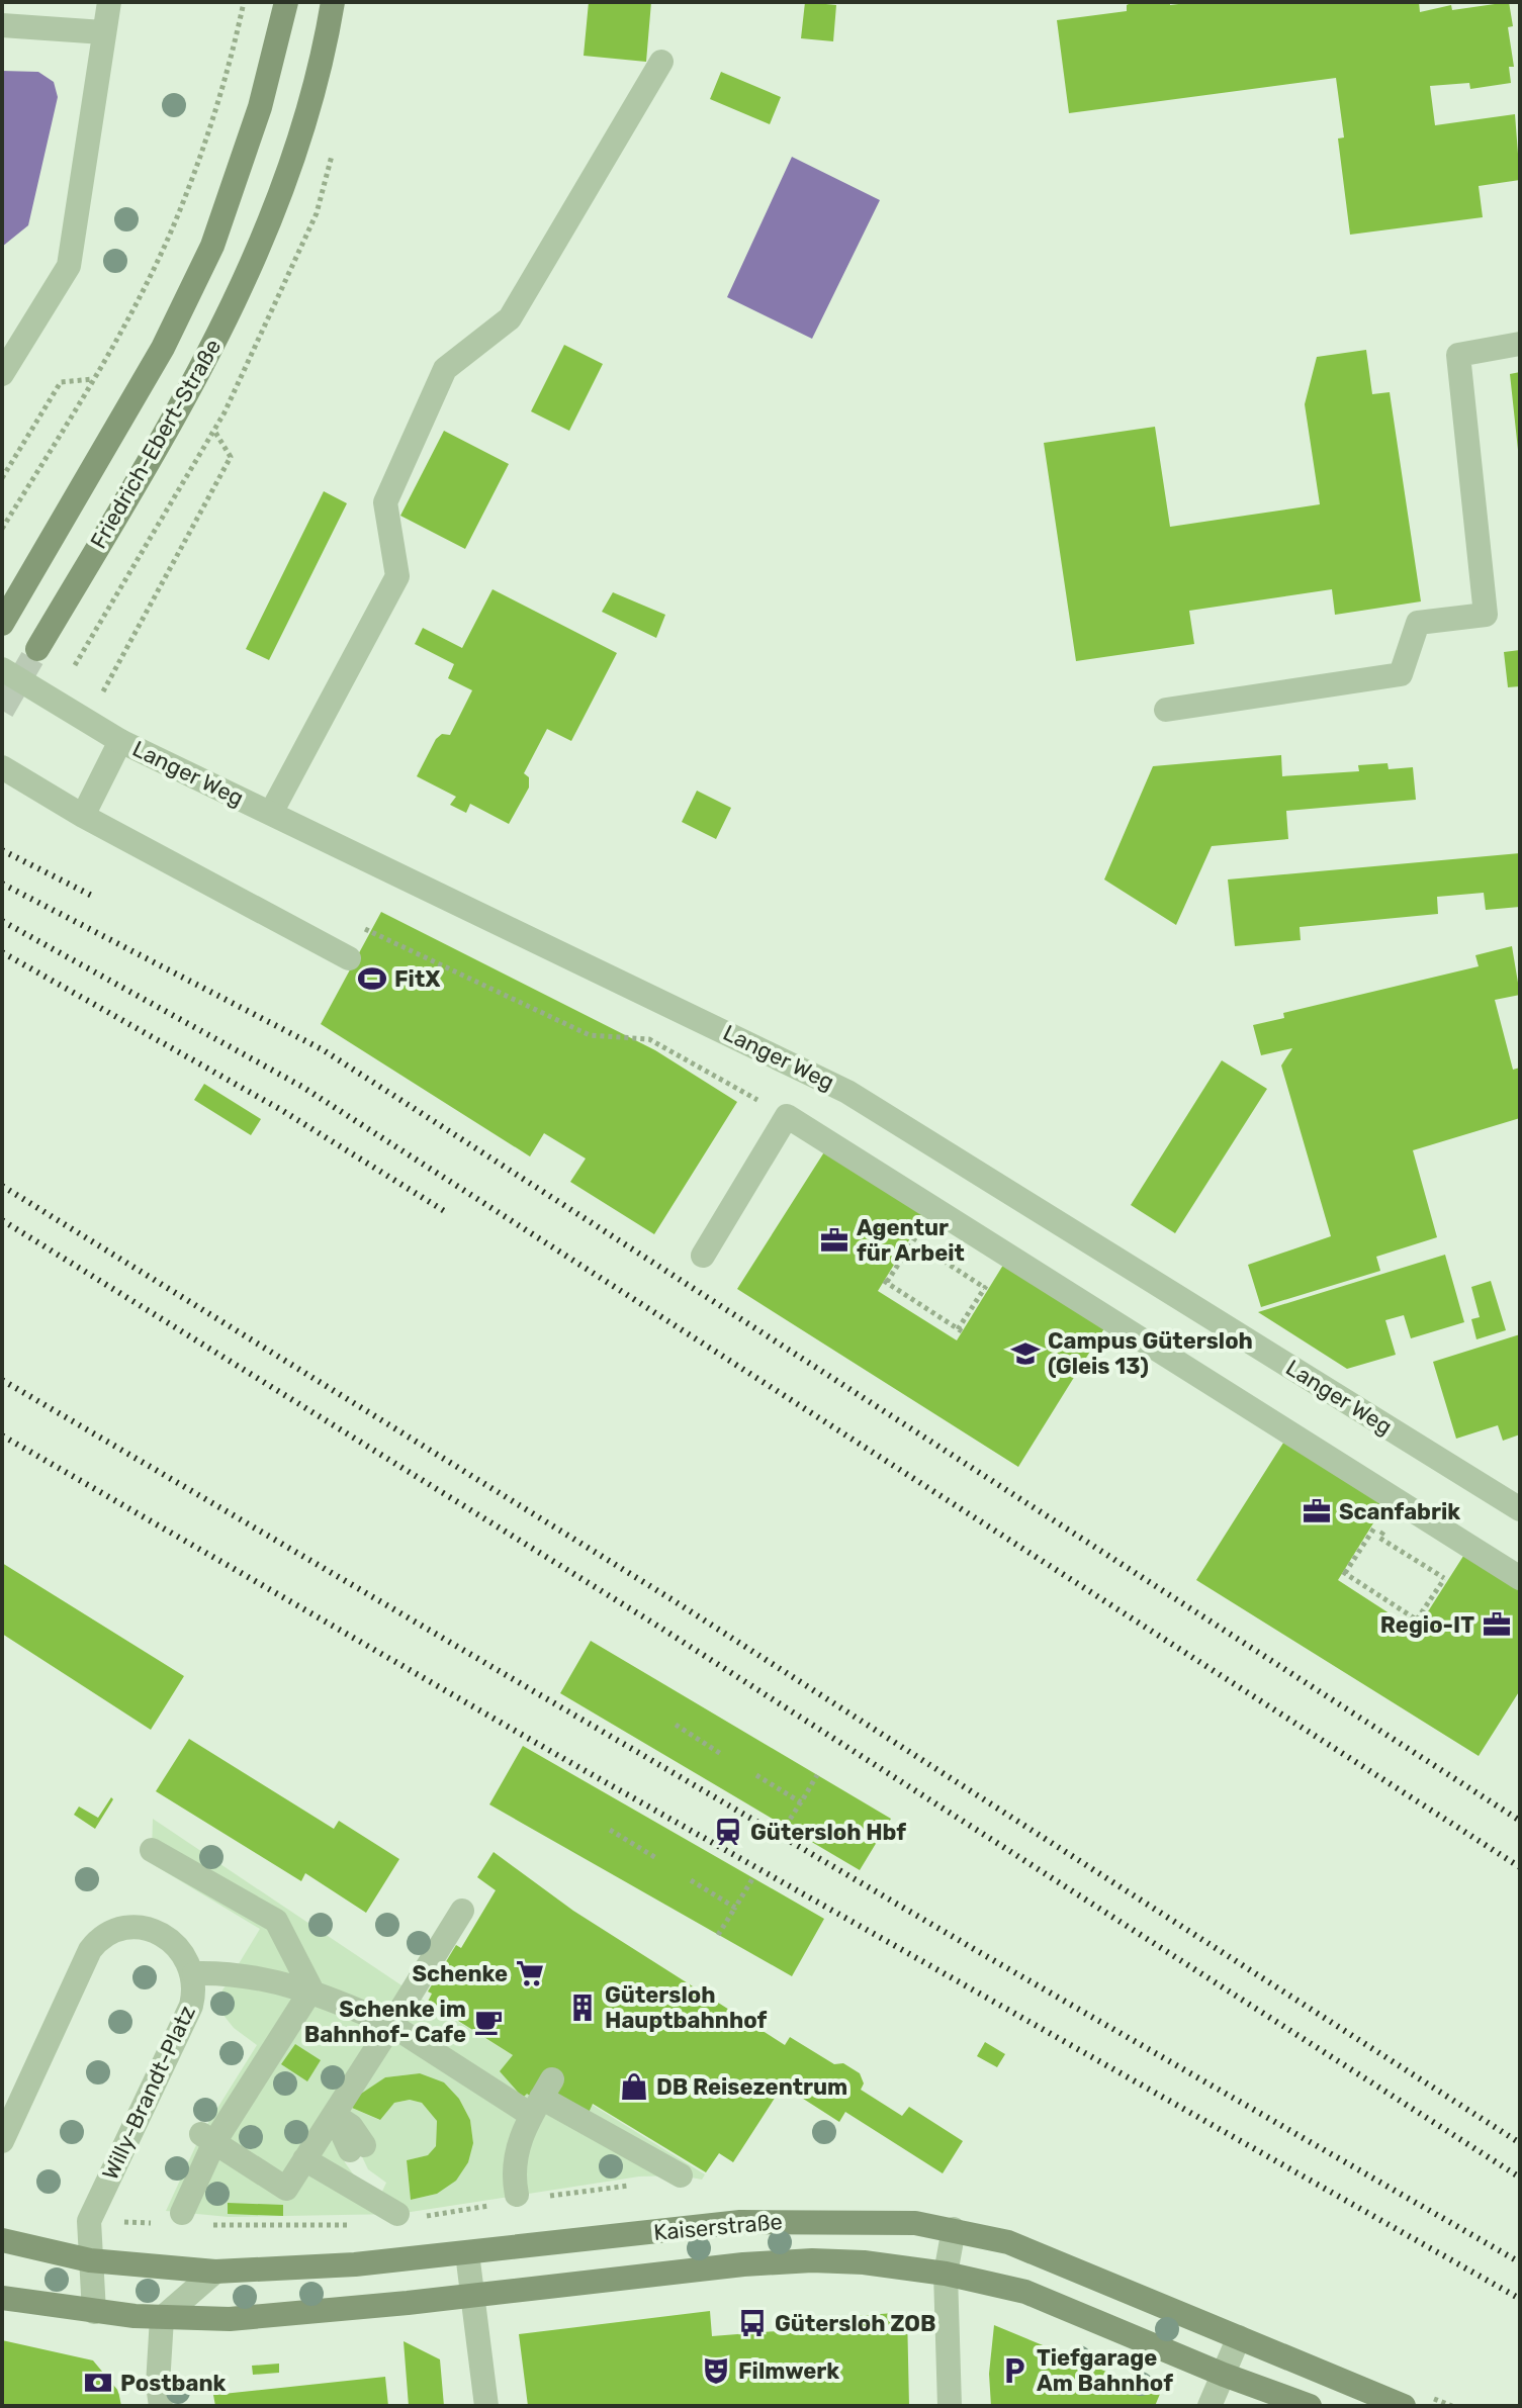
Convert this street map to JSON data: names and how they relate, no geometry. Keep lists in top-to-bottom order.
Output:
{
  "streets": {
    "main road": ["Friedrich-Ebert-Straße", "Kaiserstraße"],
    "street": ["Langer Weg", "Willy-Brandt-Platz"]
  },
  "crossings": [
    ["Willy-Brandt-Platz", "Kaiserstraße"]
  ],
  "places": {
    "sports": ["FitX"],
    "office": ["Agentur für Arbeit", "Scanfabrik", "Regio-IT"],
    "school or university": ["Campus Gütersloh (Gleis 13)"],
    "station": ["Gütersloh Hbf"],
    "supermarket": ["Schenke"],
    "building": ["Gütersloh Hauptbahnhof"],
    "cafe": ["Schenke im Bahnhof- Cafe"],
    "shop": ["DB Reisezentrum"],
    "bus stop": ["Gütersloh ZOB"],
    "theatre": ["Filmwerk"],
    "parking": ["Tiefgarage Am Bahnhof"],
    "bank": ["Postbank"]
  }
}
